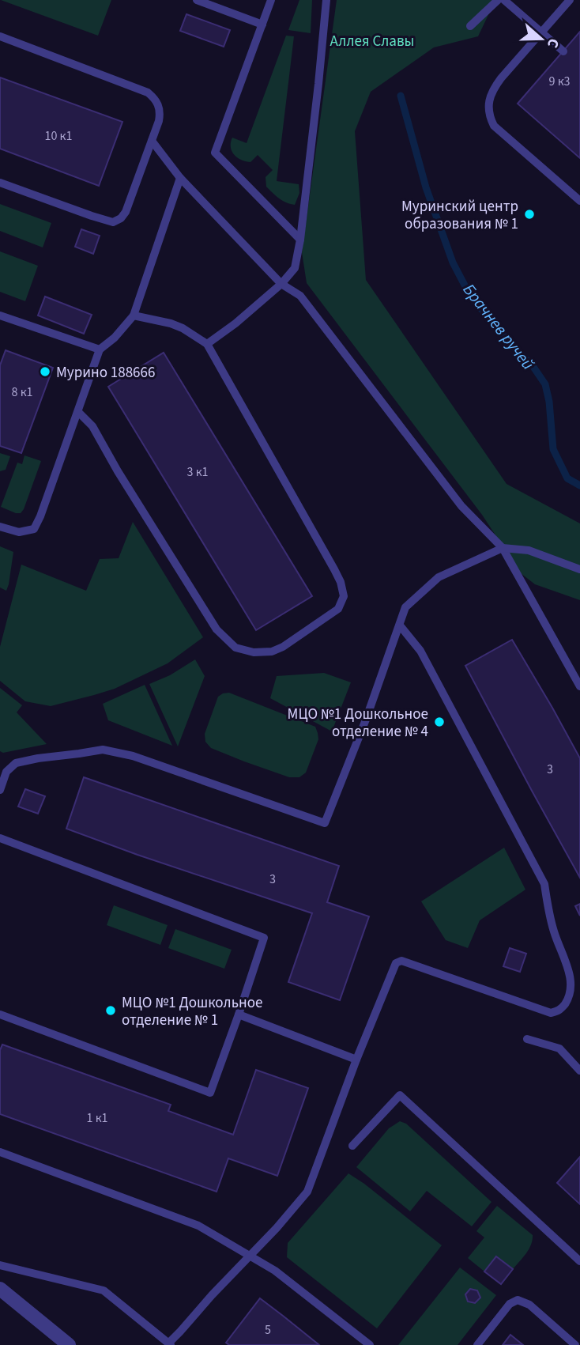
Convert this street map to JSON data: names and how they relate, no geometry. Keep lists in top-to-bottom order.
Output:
{
  "water": ["Брачнев ручей"],
  "parks": ["Аллея Славы"],
  "places": [
    "Муринский центр образования № 1",
    "Мурино 188666",
    "МЦО №1 Дошкольное отделение № 4",
    "МЦО №1 Дошкольное отделение № 1"
  ],
  "house_numbers": [
    "9 к3",
    "10 к1",
    "8 к1",
    "3 к1",
    "3",
    "3",
    "1 к1",
    "5"
  ],
  "north": "right"
}
